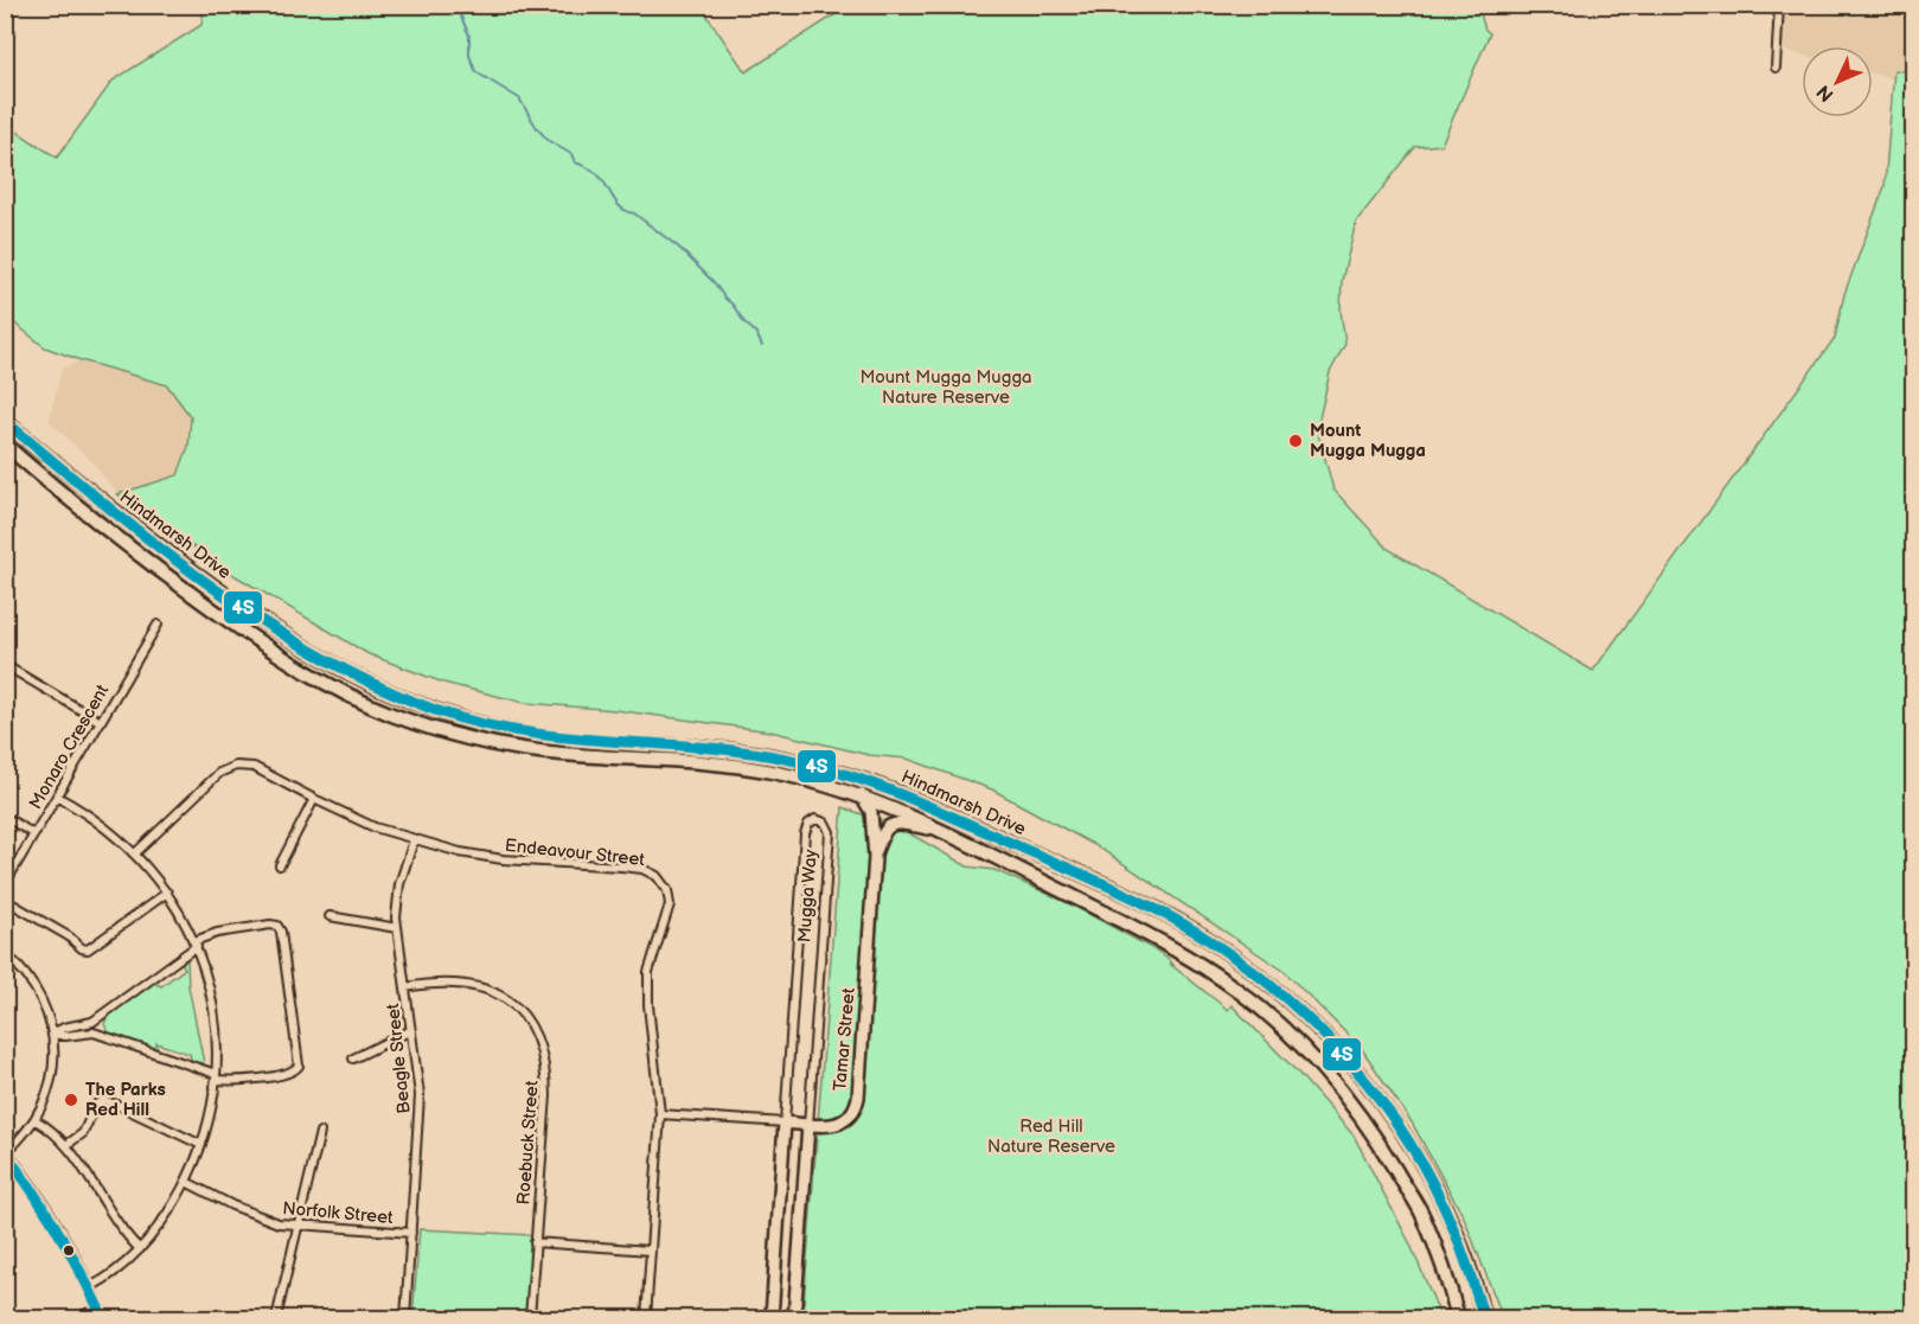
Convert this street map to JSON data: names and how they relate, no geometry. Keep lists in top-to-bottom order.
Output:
{
  "streets": {
    "main road": ["Hindmarsh Drive", "Mugga Way", "Tamar Street"],
    "street": [
      "Monaro Crescent",
      "Endeavour Street",
      "Beagle Street",
      "Roebuck Street",
      "Norfolk Street"
    ]
  },
  "crossings": [
    ["Hindmarsh Drive", "Tamar Street"],
    ["Endeavour Street", "Tamar Street"],
    ["Endeavour Street", "Beagle Street"],
    ["Mugga Way", "Tamar Street"],
    ["Beagle Street", "Roebuck Street"],
    ["Beagle Street", "Norfolk Street"]
  ],
  "parks": ["Mount Mugga Mugga Nature Reserve", "Red Hill Nature Reserve"],
  "places": ["Mount Mugga Mugga", "The Parks Red Hill"],
  "lines": ["transit line 4S"],
  "north": "bottom left"
}
